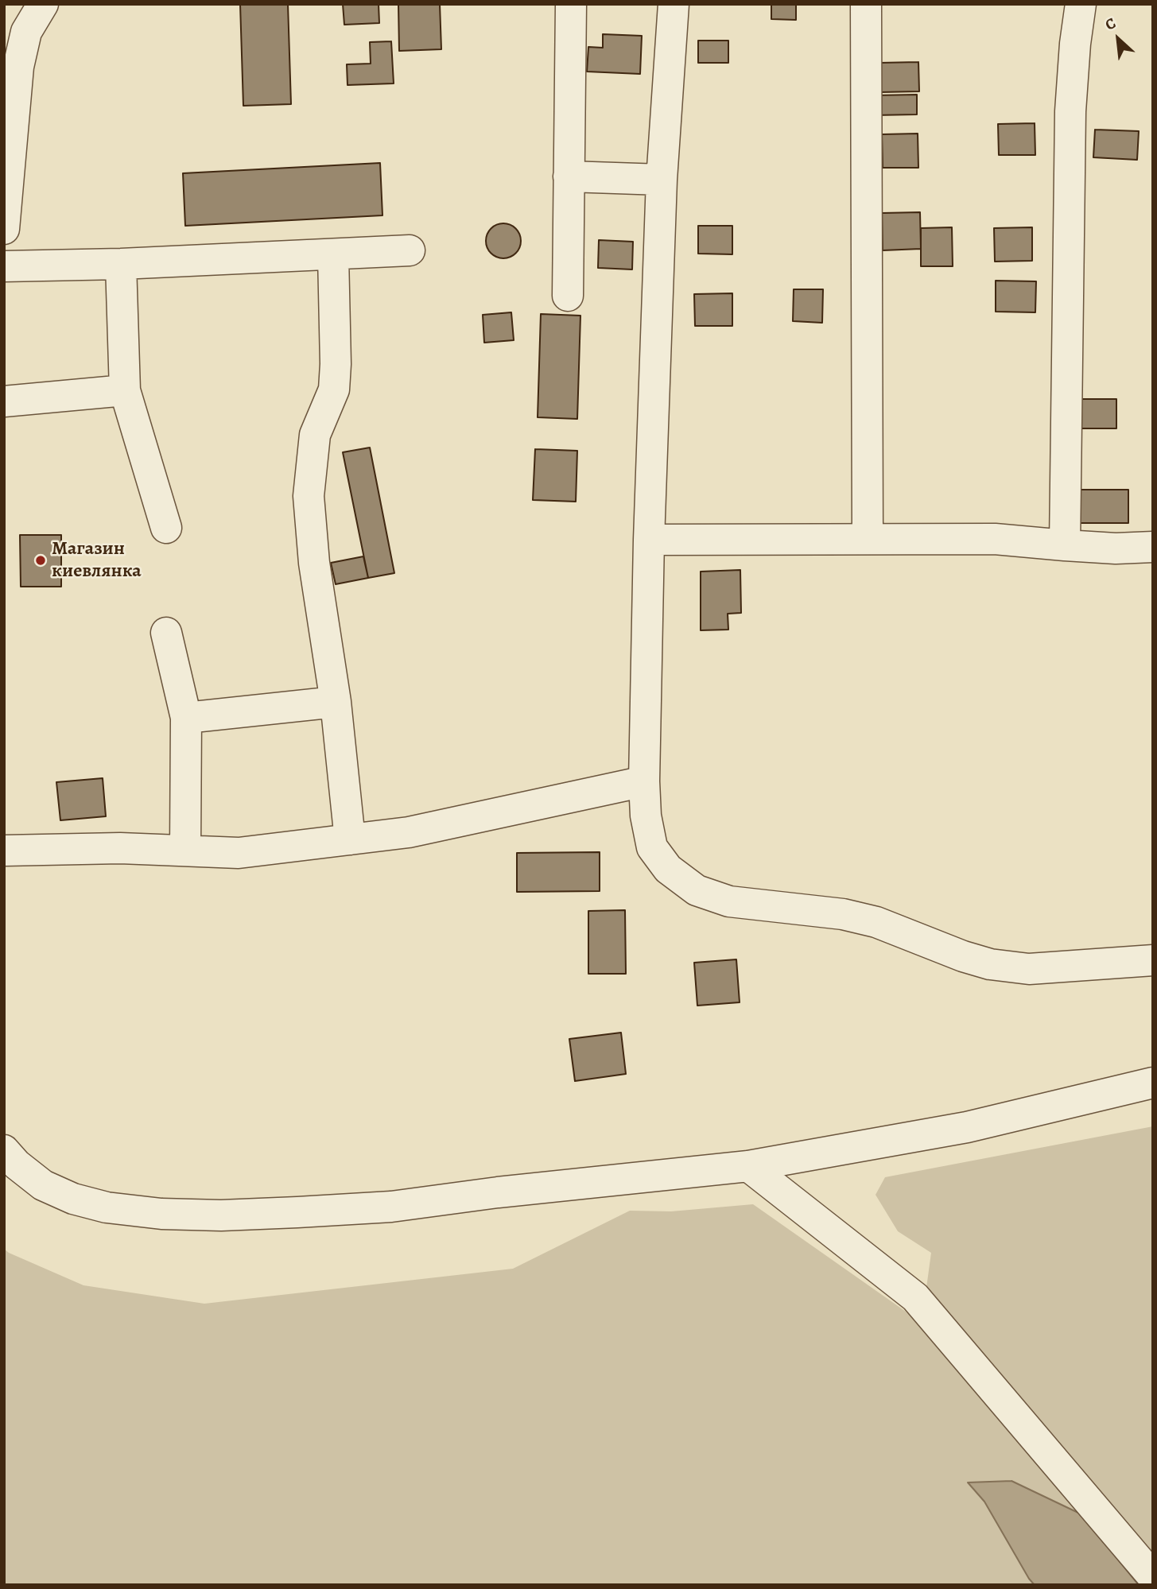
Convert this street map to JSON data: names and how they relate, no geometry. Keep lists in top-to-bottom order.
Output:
{
  "places": ["Магазин киевлянка"],
  "north": "top left"
}
